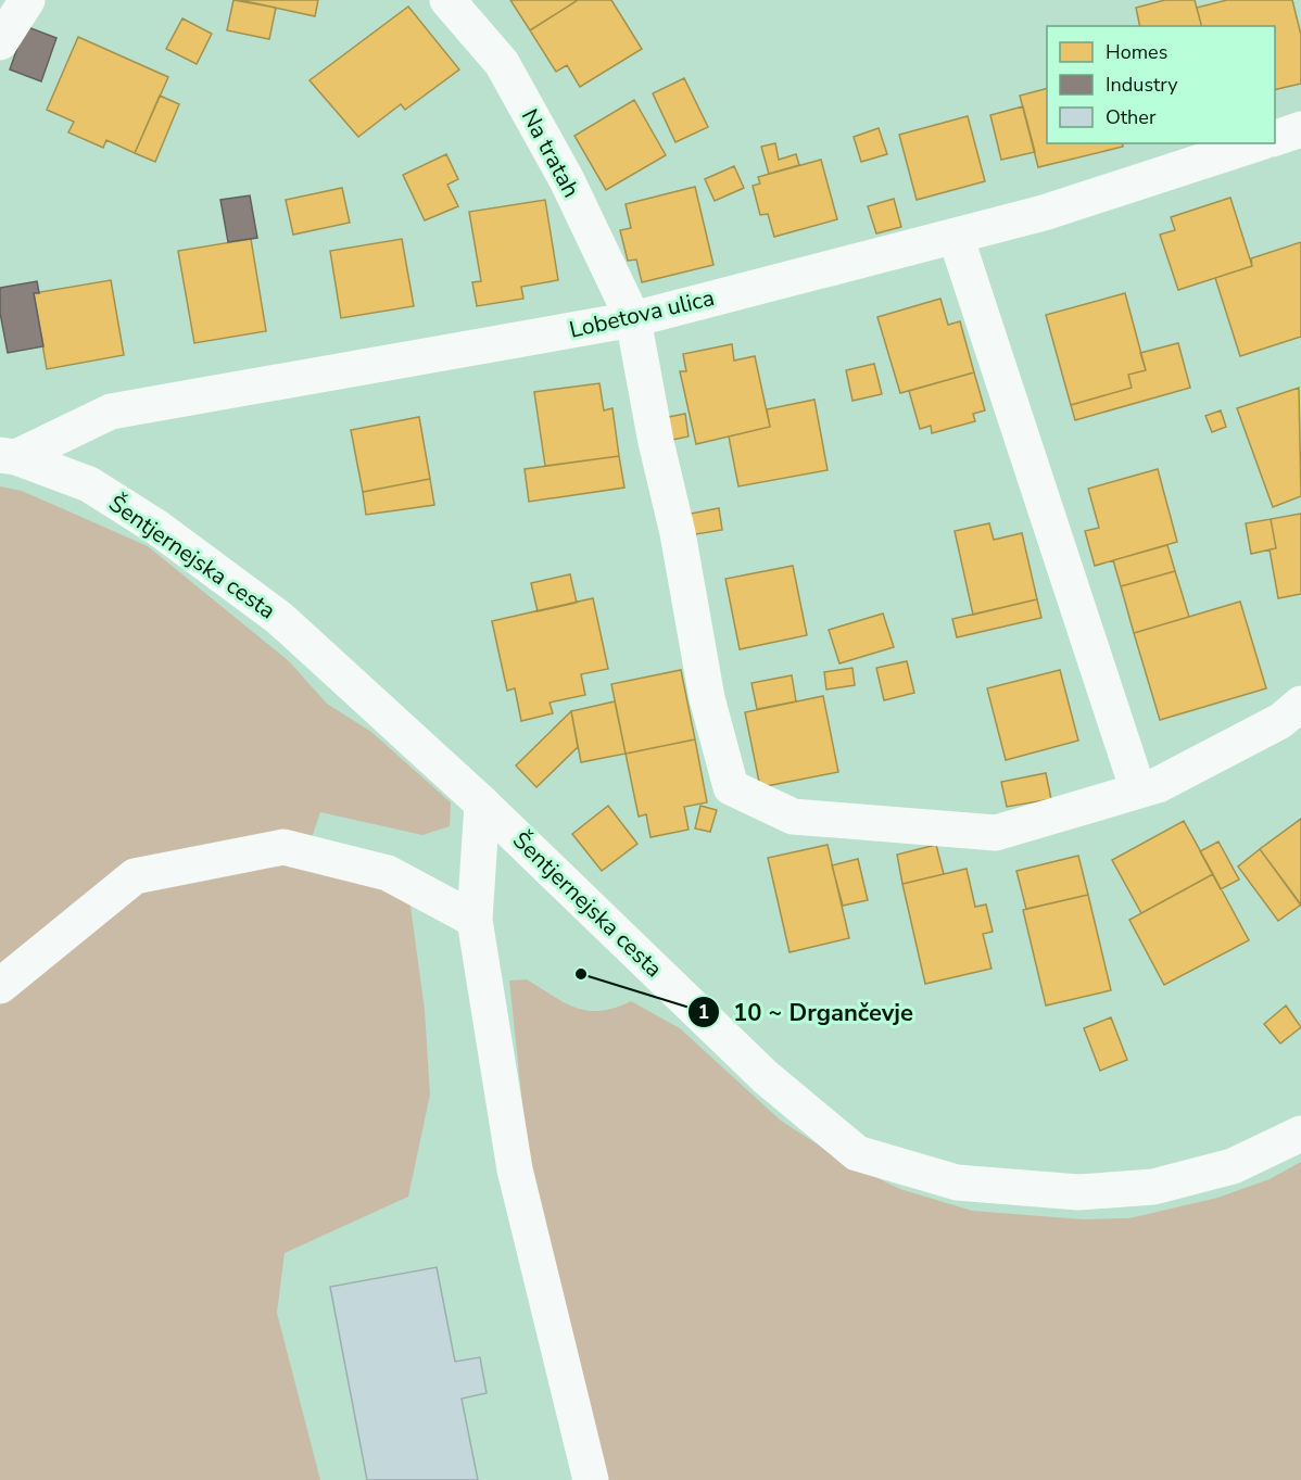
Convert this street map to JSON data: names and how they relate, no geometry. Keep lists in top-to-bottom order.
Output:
{
  "streets": {
    "street": ["Na tratah", "Lobetova ulica", "Šentjernejska cesta"]
  },
  "crossings": [
    ["Na tratah", "Lobetova ulica"],
    ["Lobetova ulica", "Šentjernejska cesta"]
  ],
  "places": ["10 ~ Drgančevje"],
  "legend": ["Homes", "Industry", "Other"]
}
